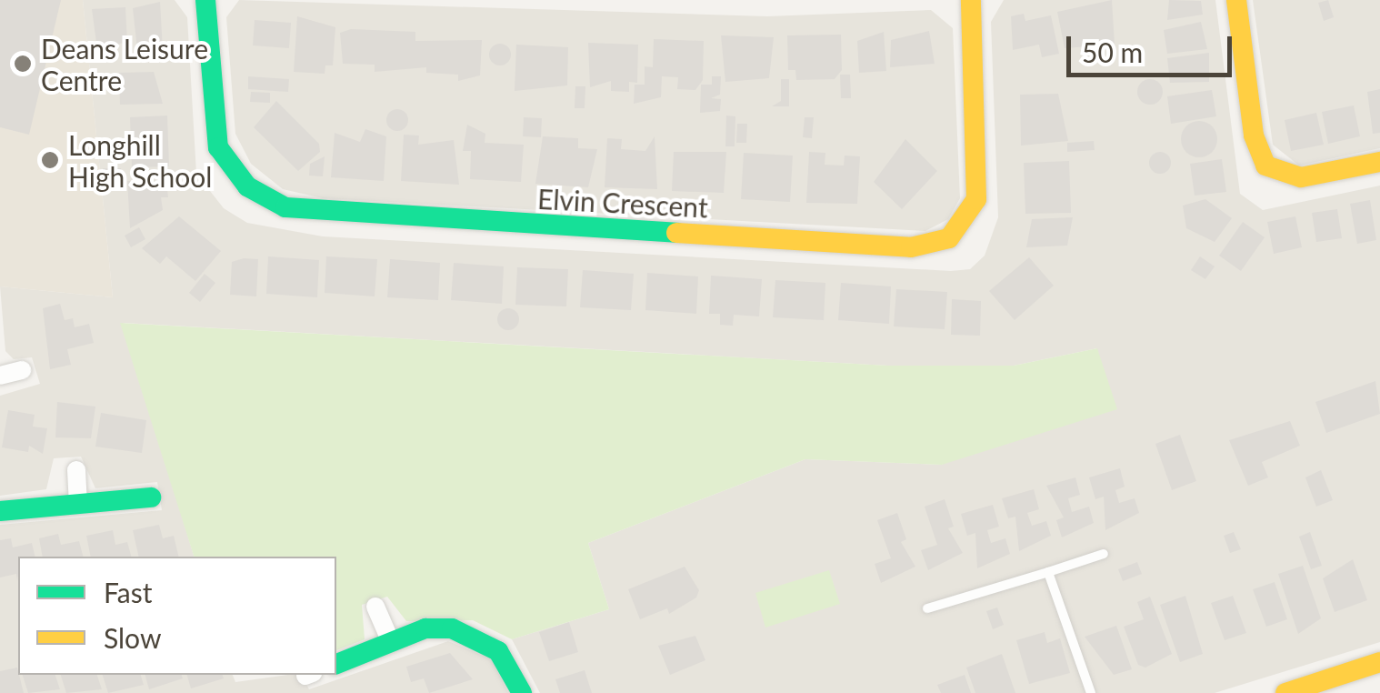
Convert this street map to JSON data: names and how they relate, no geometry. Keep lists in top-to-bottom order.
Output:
{
  "streets": {
    "street": ["Elvin Crescent"]
  },
  "places": ["Deans Leisure Centre", "Longhill High School"],
  "legend": ["Fast", "Slow"],
  "scale_bar": "50 m"
}
